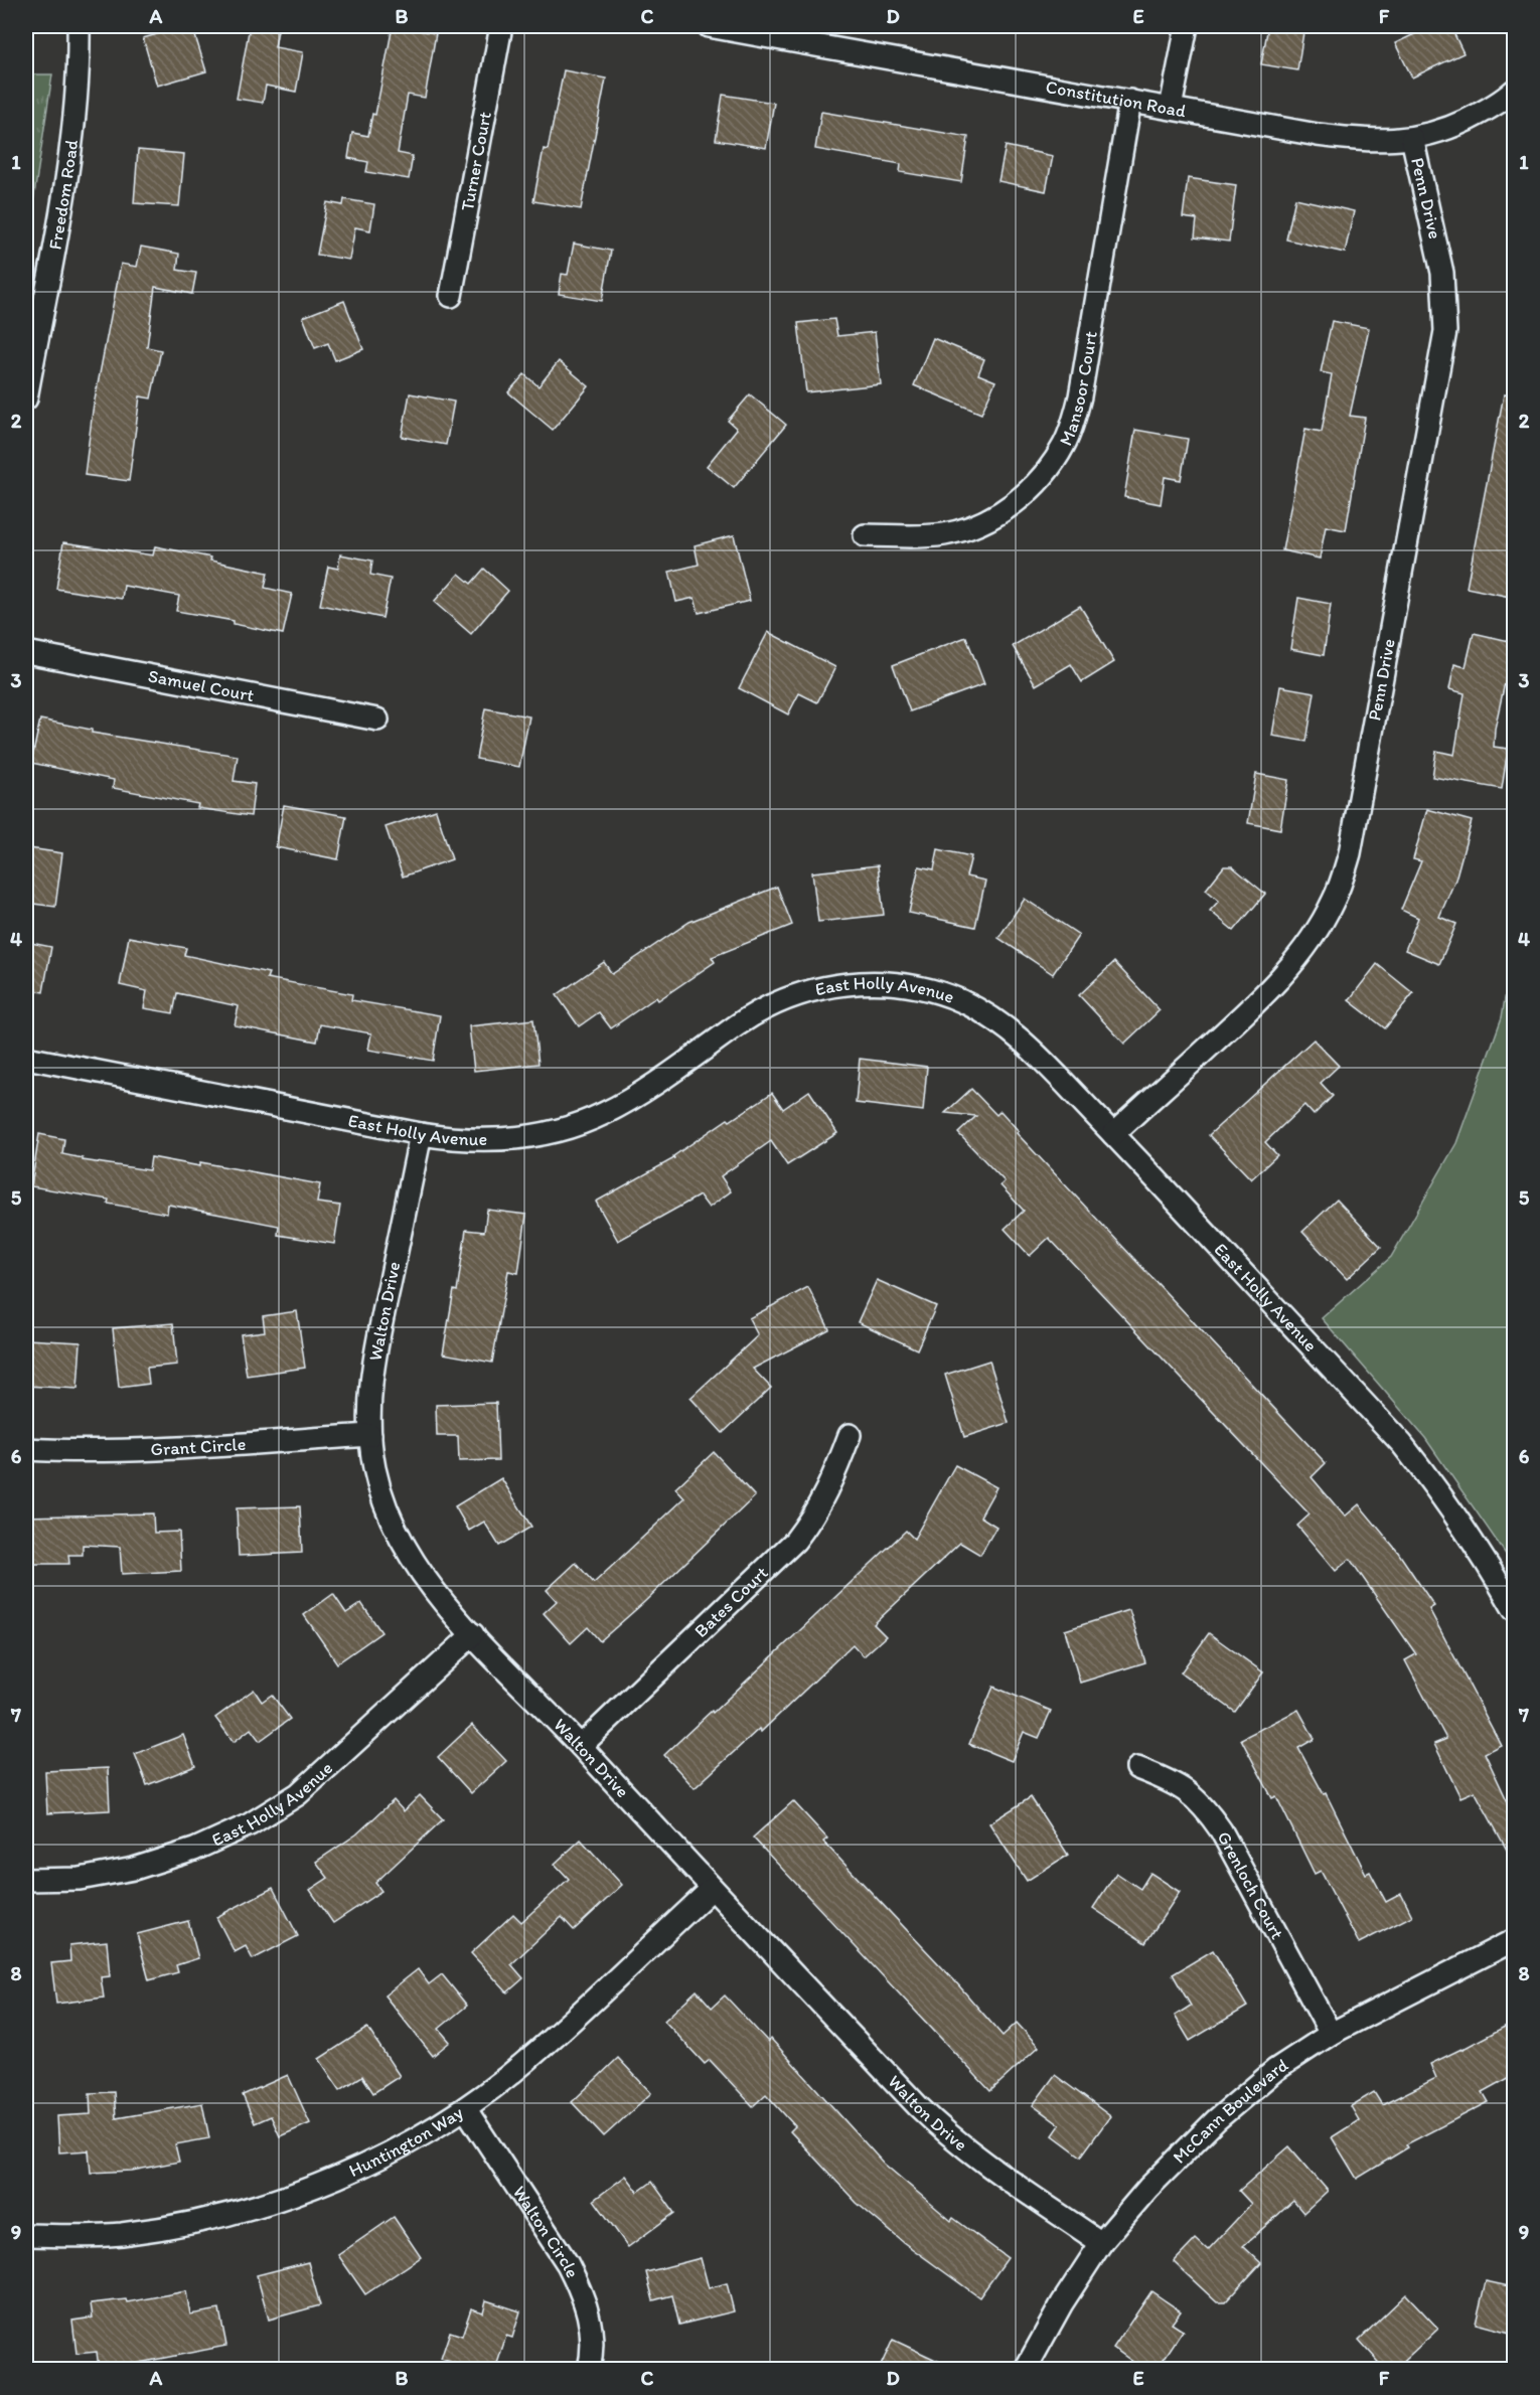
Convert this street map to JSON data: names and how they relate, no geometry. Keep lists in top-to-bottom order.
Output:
{
  "streets": {
    "street": [
      "Constitution Road",
      "Turner Court",
      "Freedom Road",
      "Penn Drive",
      "Mansoor Court",
      "Samuel Court",
      "East Holly Avenue",
      "Walton Drive",
      "Grant Circle",
      "Bates Court",
      "Grenloch Court",
      "McCann Boulevard",
      "Huntington Way",
      "Walton Circle"
    ]
  },
  "crossings": [
    ["Constitution Road", "Penn Drive"],
    ["Constitution Road", "Mansoor Court"],
    ["Penn Drive", "East Holly Avenue"],
    ["East Holly Avenue", "Walton Drive"],
    ["Walton Drive", "Grant Circle"],
    ["Walton Drive", "Bates Court"],
    ["Walton Drive", "McCann Boulevard"],
    ["Walton Drive", "Huntington Way"],
    ["Grenloch Court", "McCann Boulevard"],
    ["Huntington Way", "Walton Circle"]
  ],
  "grid": {
    "columns": [
      "A",
      "B",
      "C",
      "D",
      "E",
      "F"
    ],
    "rows": [
      "1",
      "2",
      "3",
      "4",
      "5",
      "6",
      "7",
      "8",
      "9"
    ]
  }
}
